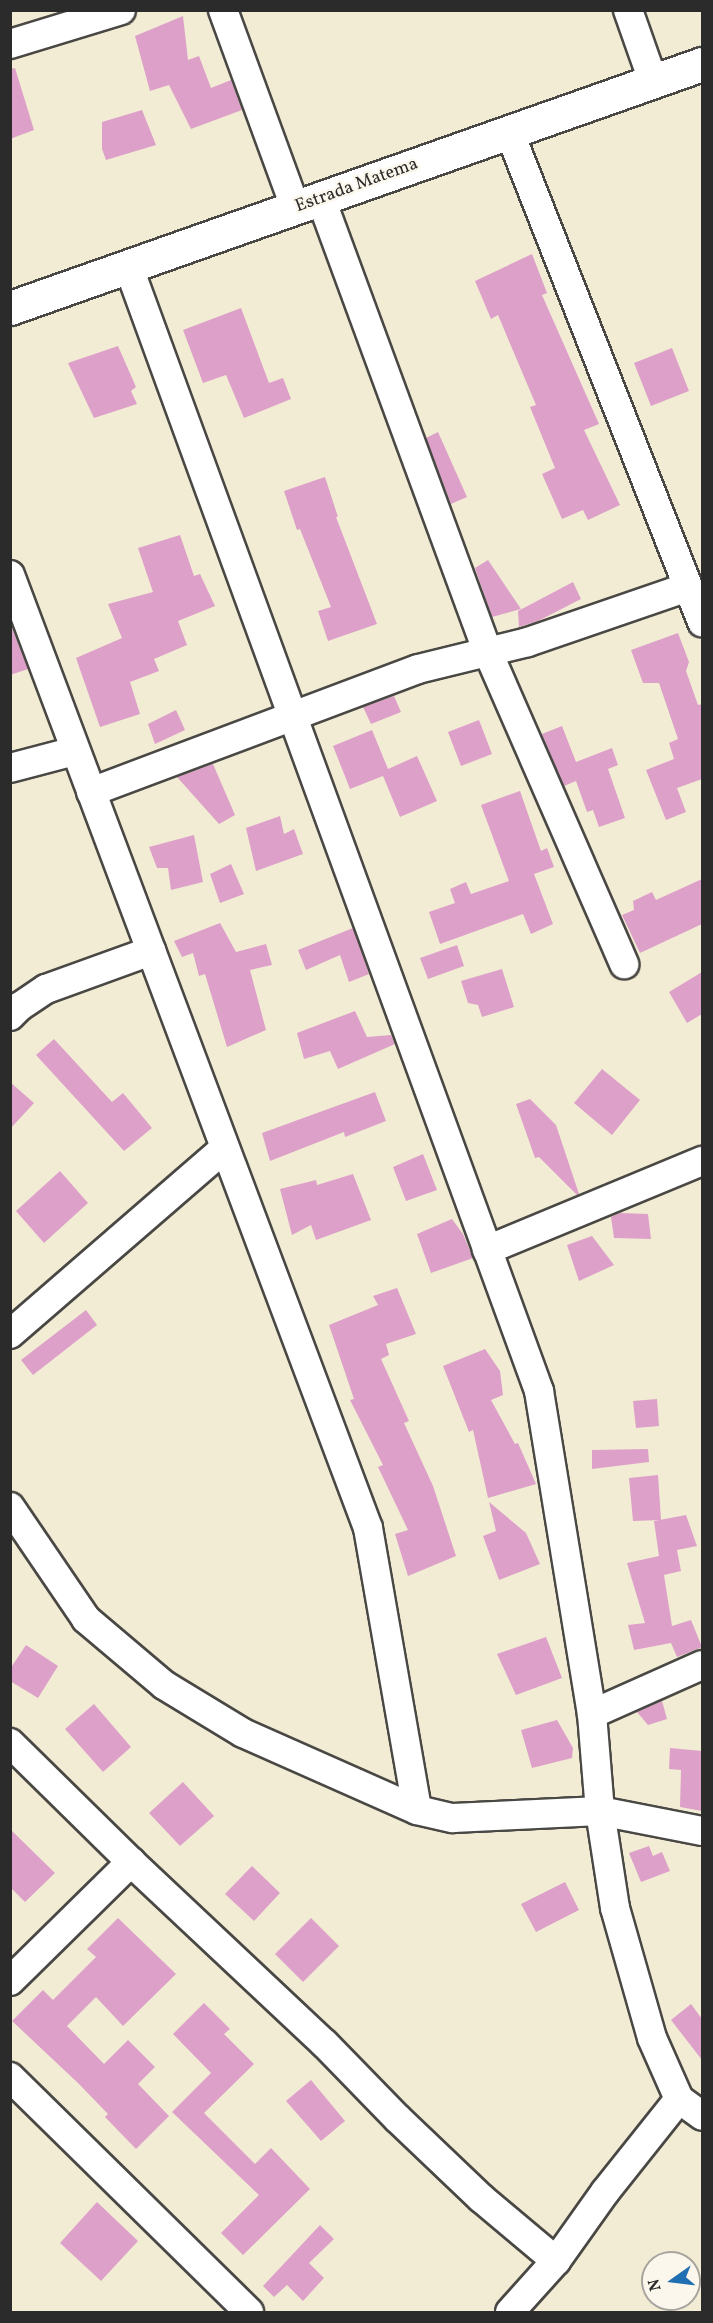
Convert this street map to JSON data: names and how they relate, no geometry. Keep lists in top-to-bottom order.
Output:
{
  "streets": {
    "street": ["Estrada Matema"]
  },
  "north": "left"
}
